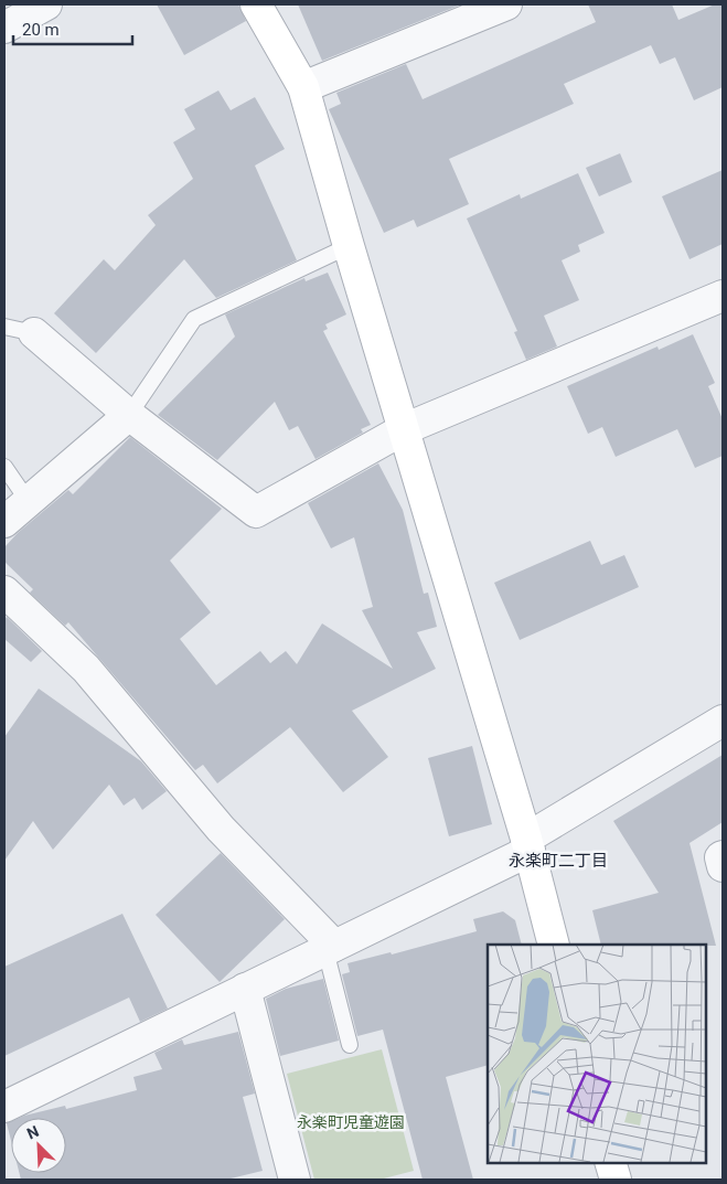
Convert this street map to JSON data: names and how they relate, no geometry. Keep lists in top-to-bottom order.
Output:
{
  "districts": ["永楽町二丁目"],
  "parks": ["永楽町児童遊園"],
  "scale_bar": "20 m",
  "north": "top left"
}
